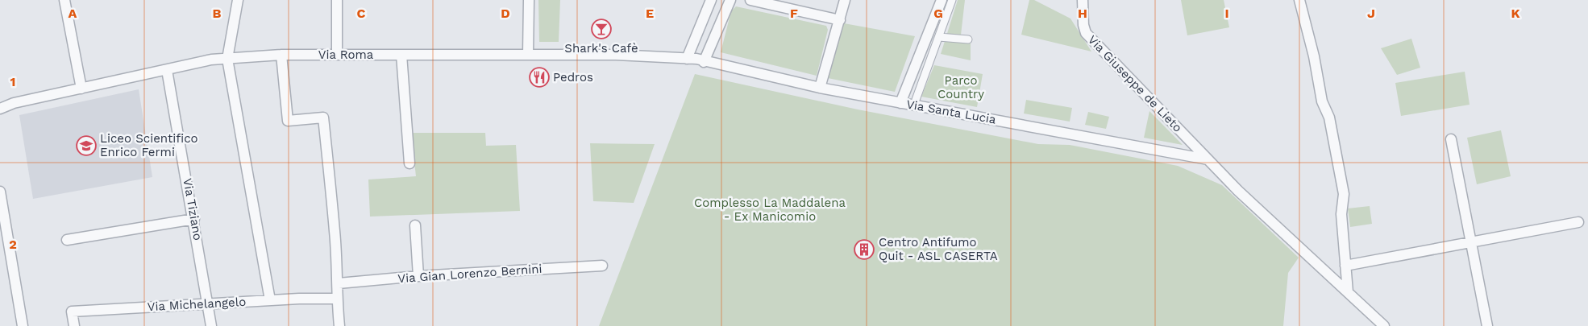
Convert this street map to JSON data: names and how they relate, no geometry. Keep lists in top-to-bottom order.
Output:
{
  "streets": {
    "street": [
      "Via Roma",
      "Via Giuseppe de Lieto",
      "Via Santa Lucia",
      "Via Tiziano",
      "Via Gian Lorenzo Bernini",
      "Via Michelangelo"
    ]
  },
  "crossings": [
    ["Via Roma", "Via Santa Lucia"],
    ["Via Roma", "Via Tiziano"],
    ["Via Giuseppe de Lieto", "Via Santa Lucia"],
    ["Via Tiziano", "Via Michelangelo"]
  ],
  "parks": ["Parco Country", "Complesso La Maddalena - Ex Manicomio"],
  "places": {
    "bar": ["Shark's Cafè"],
    "restaurant": ["Pedros"],
    "school or university": ["Liceo Scientifico Enrico Fermi"],
    "building": ["Centro Antifumo Quit - ASL CASERTA"]
  },
  "grid": {
    "columns": [
      "A",
      "B",
      "C",
      "D",
      "E",
      "F",
      "G",
      "H",
      "I",
      "J",
      "K"
    ],
    "rows": ["1", "2"]
  }
}
